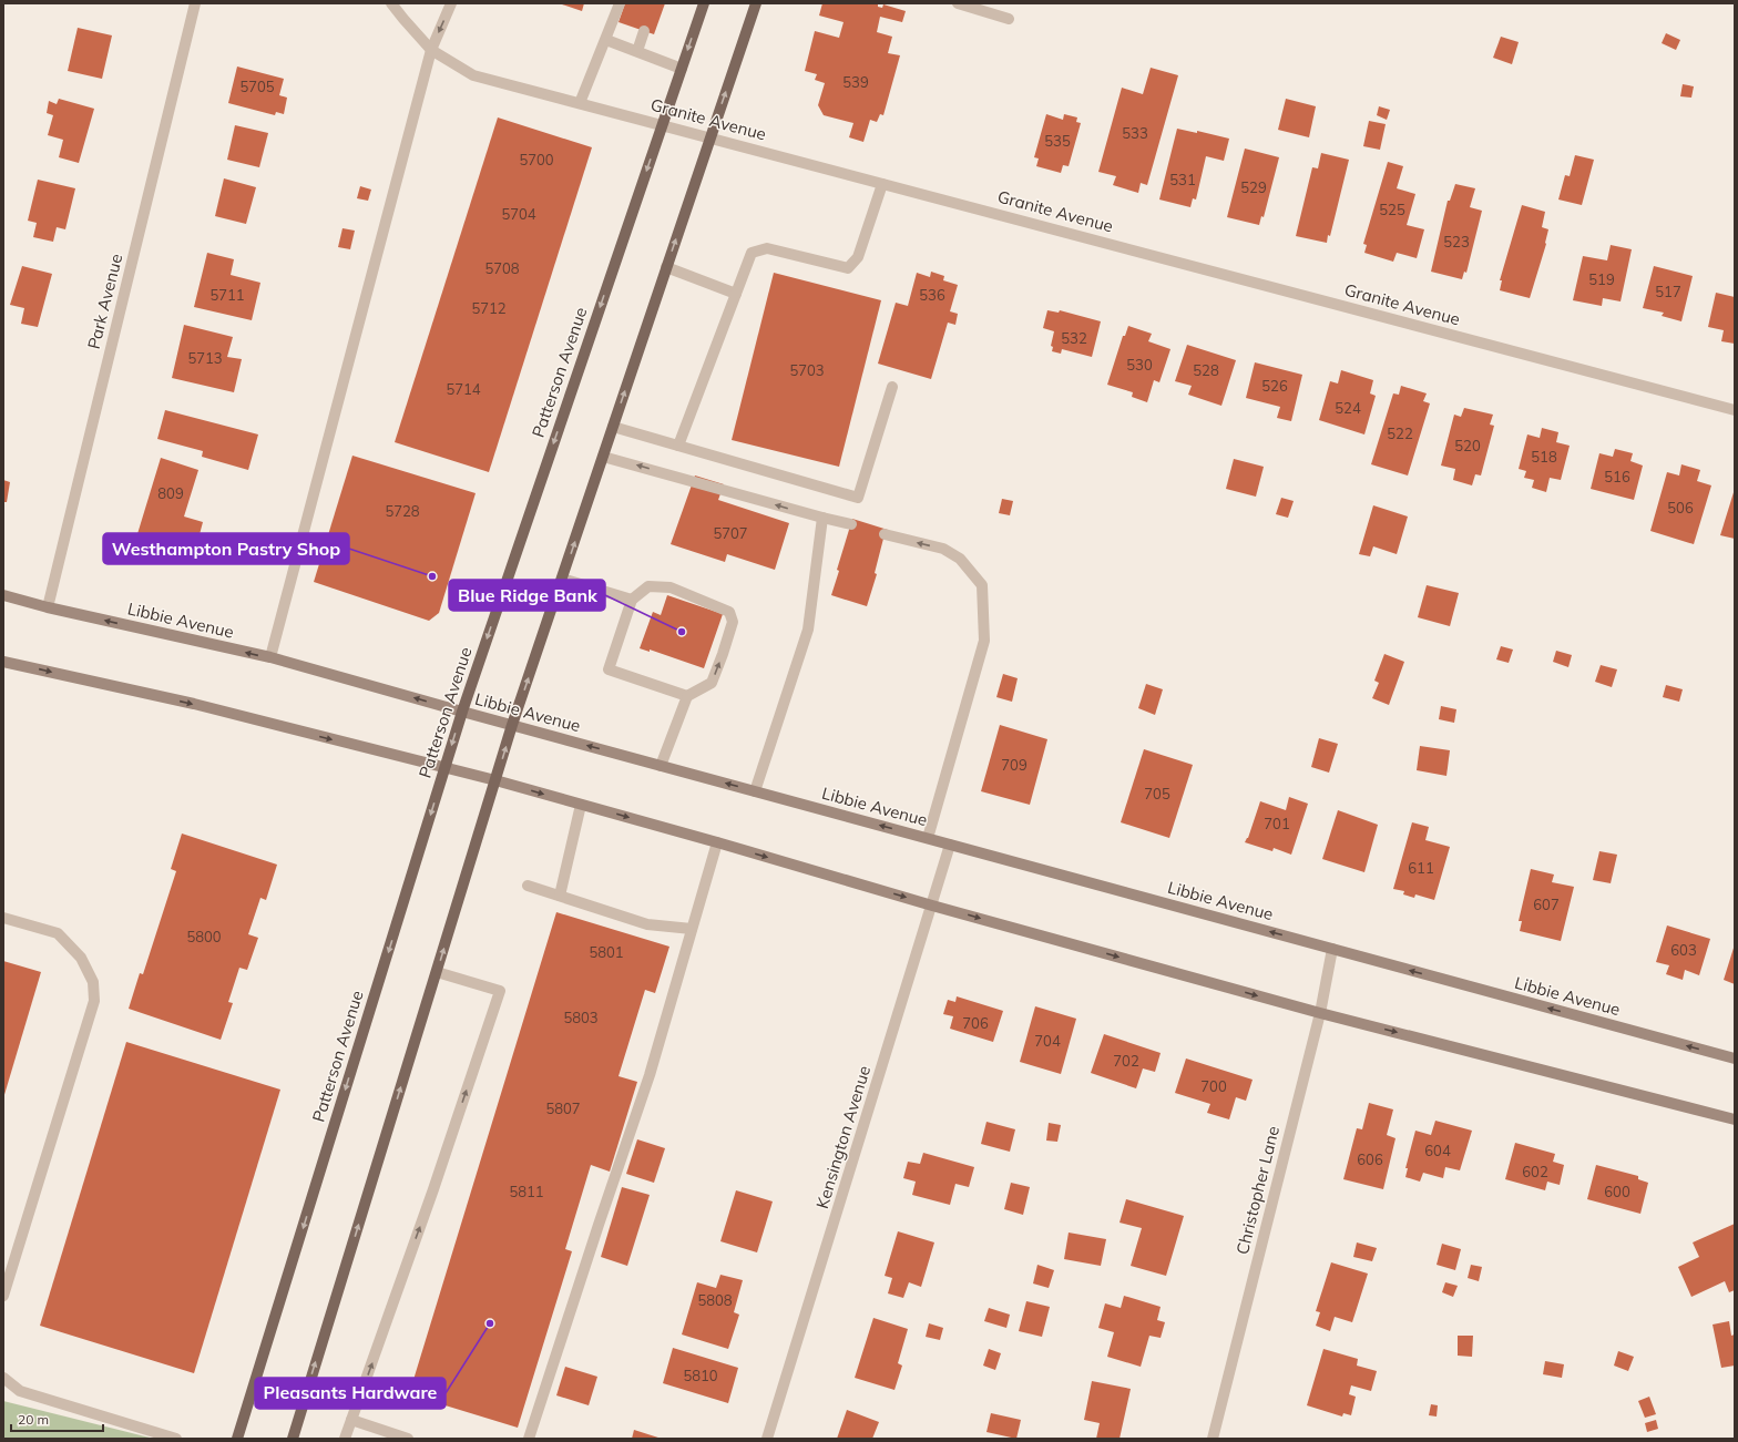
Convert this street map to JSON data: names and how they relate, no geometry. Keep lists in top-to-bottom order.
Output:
{
  "streets": {
    "main road": ["Patterson Avenue", "Libbie Avenue"],
    "street": [
      "Granite Avenue",
      "Park Avenue",
      "Kensington Avenue",
      "Christopher Lane"
    ]
  },
  "crossings": [
    ["Granite Avenue", "Patterson Avenue"],
    ["Park Avenue", "Libbie Avenue"],
    ["Patterson Avenue", "Libbie Avenue"],
    ["Libbie Avenue", "Kensington Avenue"],
    ["Libbie Avenue", "Christopher Lane"]
  ],
  "places": ["Westhampton Pastry Shop", "Blue Ridge Bank", "Pleasants Hardware"],
  "house_numbers": [
    "539",
    "5705",
    "533",
    "535",
    "5700",
    "531",
    "529",
    "525",
    "5704",
    "523",
    "5708",
    "519",
    "517",
    "5711",
    "536",
    "5712",
    "532",
    "5713",
    "530",
    "5703",
    "528",
    "526",
    "5714",
    "524",
    "522",
    "520",
    "518",
    "516",
    "809",
    "506",
    "5728",
    "5707",
    "709",
    "705",
    "701",
    "611",
    "607",
    "5800",
    "603",
    "5801",
    "5803",
    "706",
    "704",
    "702",
    "700",
    "5807",
    "604",
    "606",
    "602",
    "5811",
    "600",
    "5808",
    "5810"
  ],
  "scale_bar": "20 m"
}
